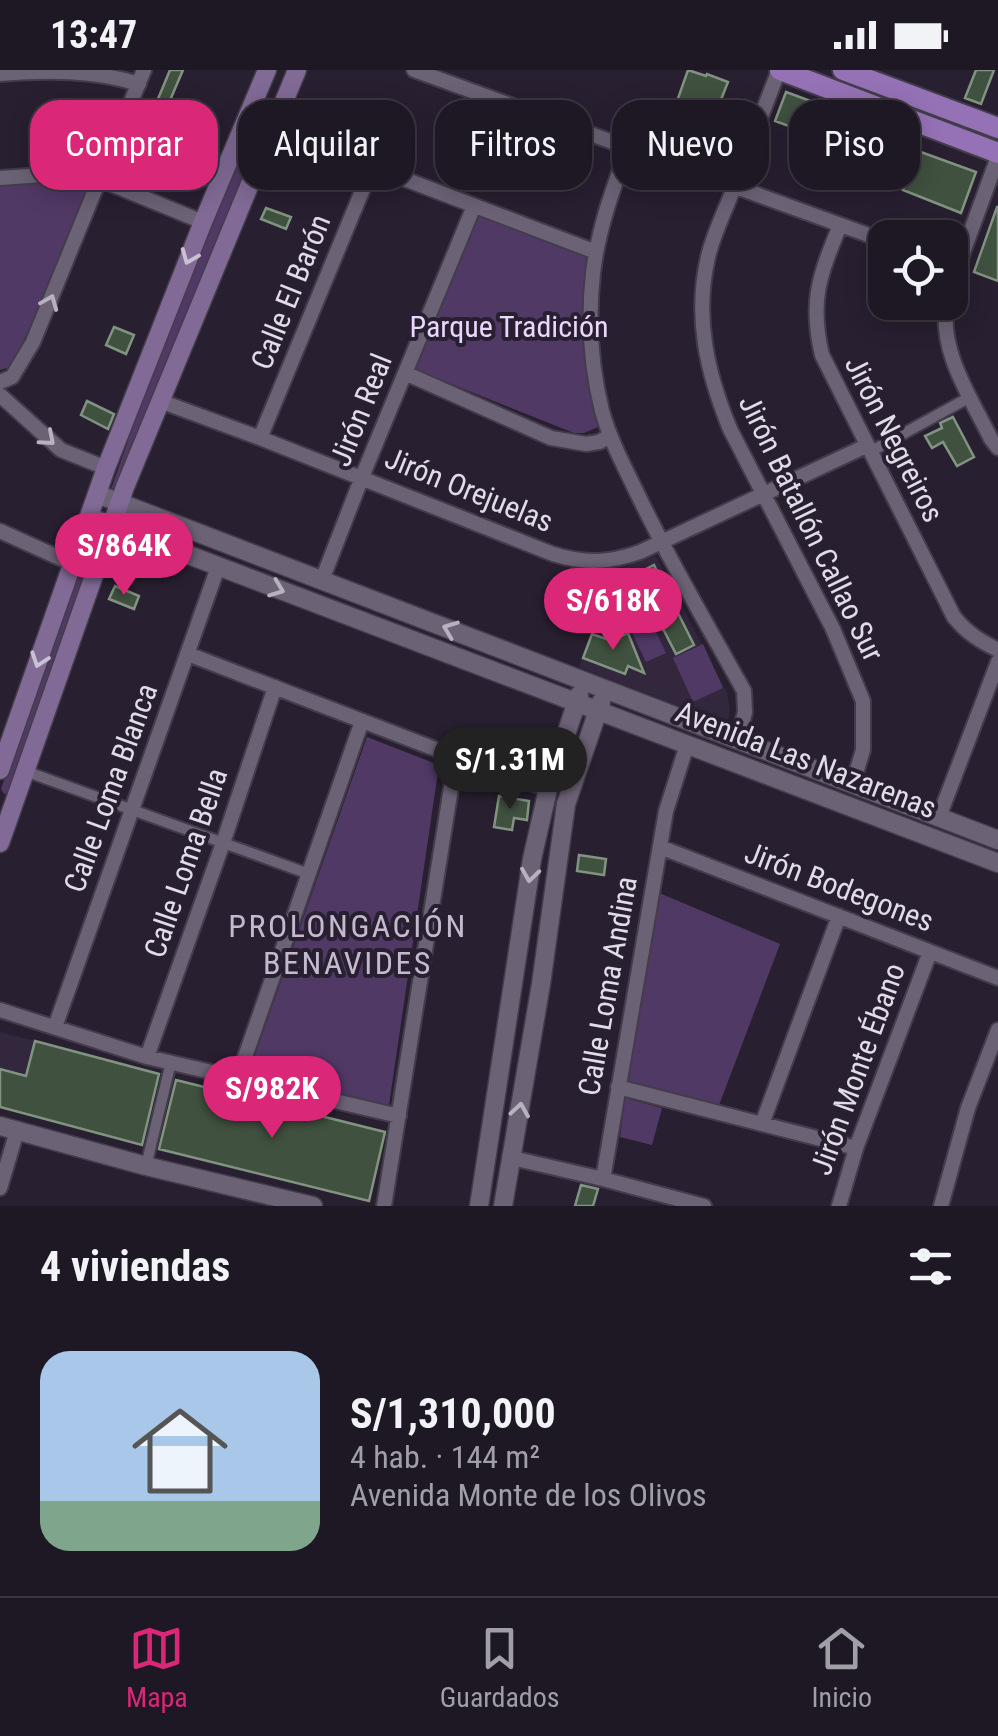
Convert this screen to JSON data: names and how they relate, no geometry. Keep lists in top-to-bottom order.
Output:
{
  "streets": {
    "street": [
      "Calle El Barón",
      "Jirón Real",
      "Jirón Negreiros",
      "Jirón Orejuelas",
      "Jirón Batallón Callao Sur",
      "Avenida Las Nazarenas",
      "Calle Loma Blanca",
      "Calle Loma Bella",
      "Jirón Bodegones",
      "Calle Loma Andina",
      "Jirón Monte Ébano"
    ]
  },
  "crossings": [
    ["Calle El Barón", "Jirón Orejuelas"],
    ["Jirón Real", "Jirón Orejuelas"],
    ["Jirón Real", "Avenida Las Nazarenas"],
    ["Jirón Negreiros", "Jirón Orejuelas"],
    ["Jirón Orejuelas", "Jirón Batallón Callao Sur"],
    ["Jirón Batallón Callao Sur", "Avenida Las Nazarenas"],
    ["Avenida Las Nazarenas", "Calle Loma Blanca"],
    ["Avenida Las Nazarenas", "Calle Loma Andina"],
    ["Jirón Bodegones", "Calle Loma Andina"],
    ["Jirón Bodegones", "Jirón Monte Ébano"]
  ],
  "districts": ["PROLONGACIÓN BENAVIDES"],
  "parks": ["Parque Tradición"],
  "page": {
    "status": "13:47",
    "chip": [
      "Comprar",
      "Alquilar",
      "Filtros",
      "Nuevo",
      "Piso"
    ],
    "price": [
      "S/864K",
      "S/618K",
      "S/1.31M",
      "S/982K"
    ],
    "heading": "4 viviendas",
    "list": [
      {
        "name": "S/1,310,000",
        "note": "4 hab. · 144 m² · Avenida Monte de los Olivos"
      }
    ],
    "tabs": ["Mapa", "Guardados", "Inicio"]
  }
}
